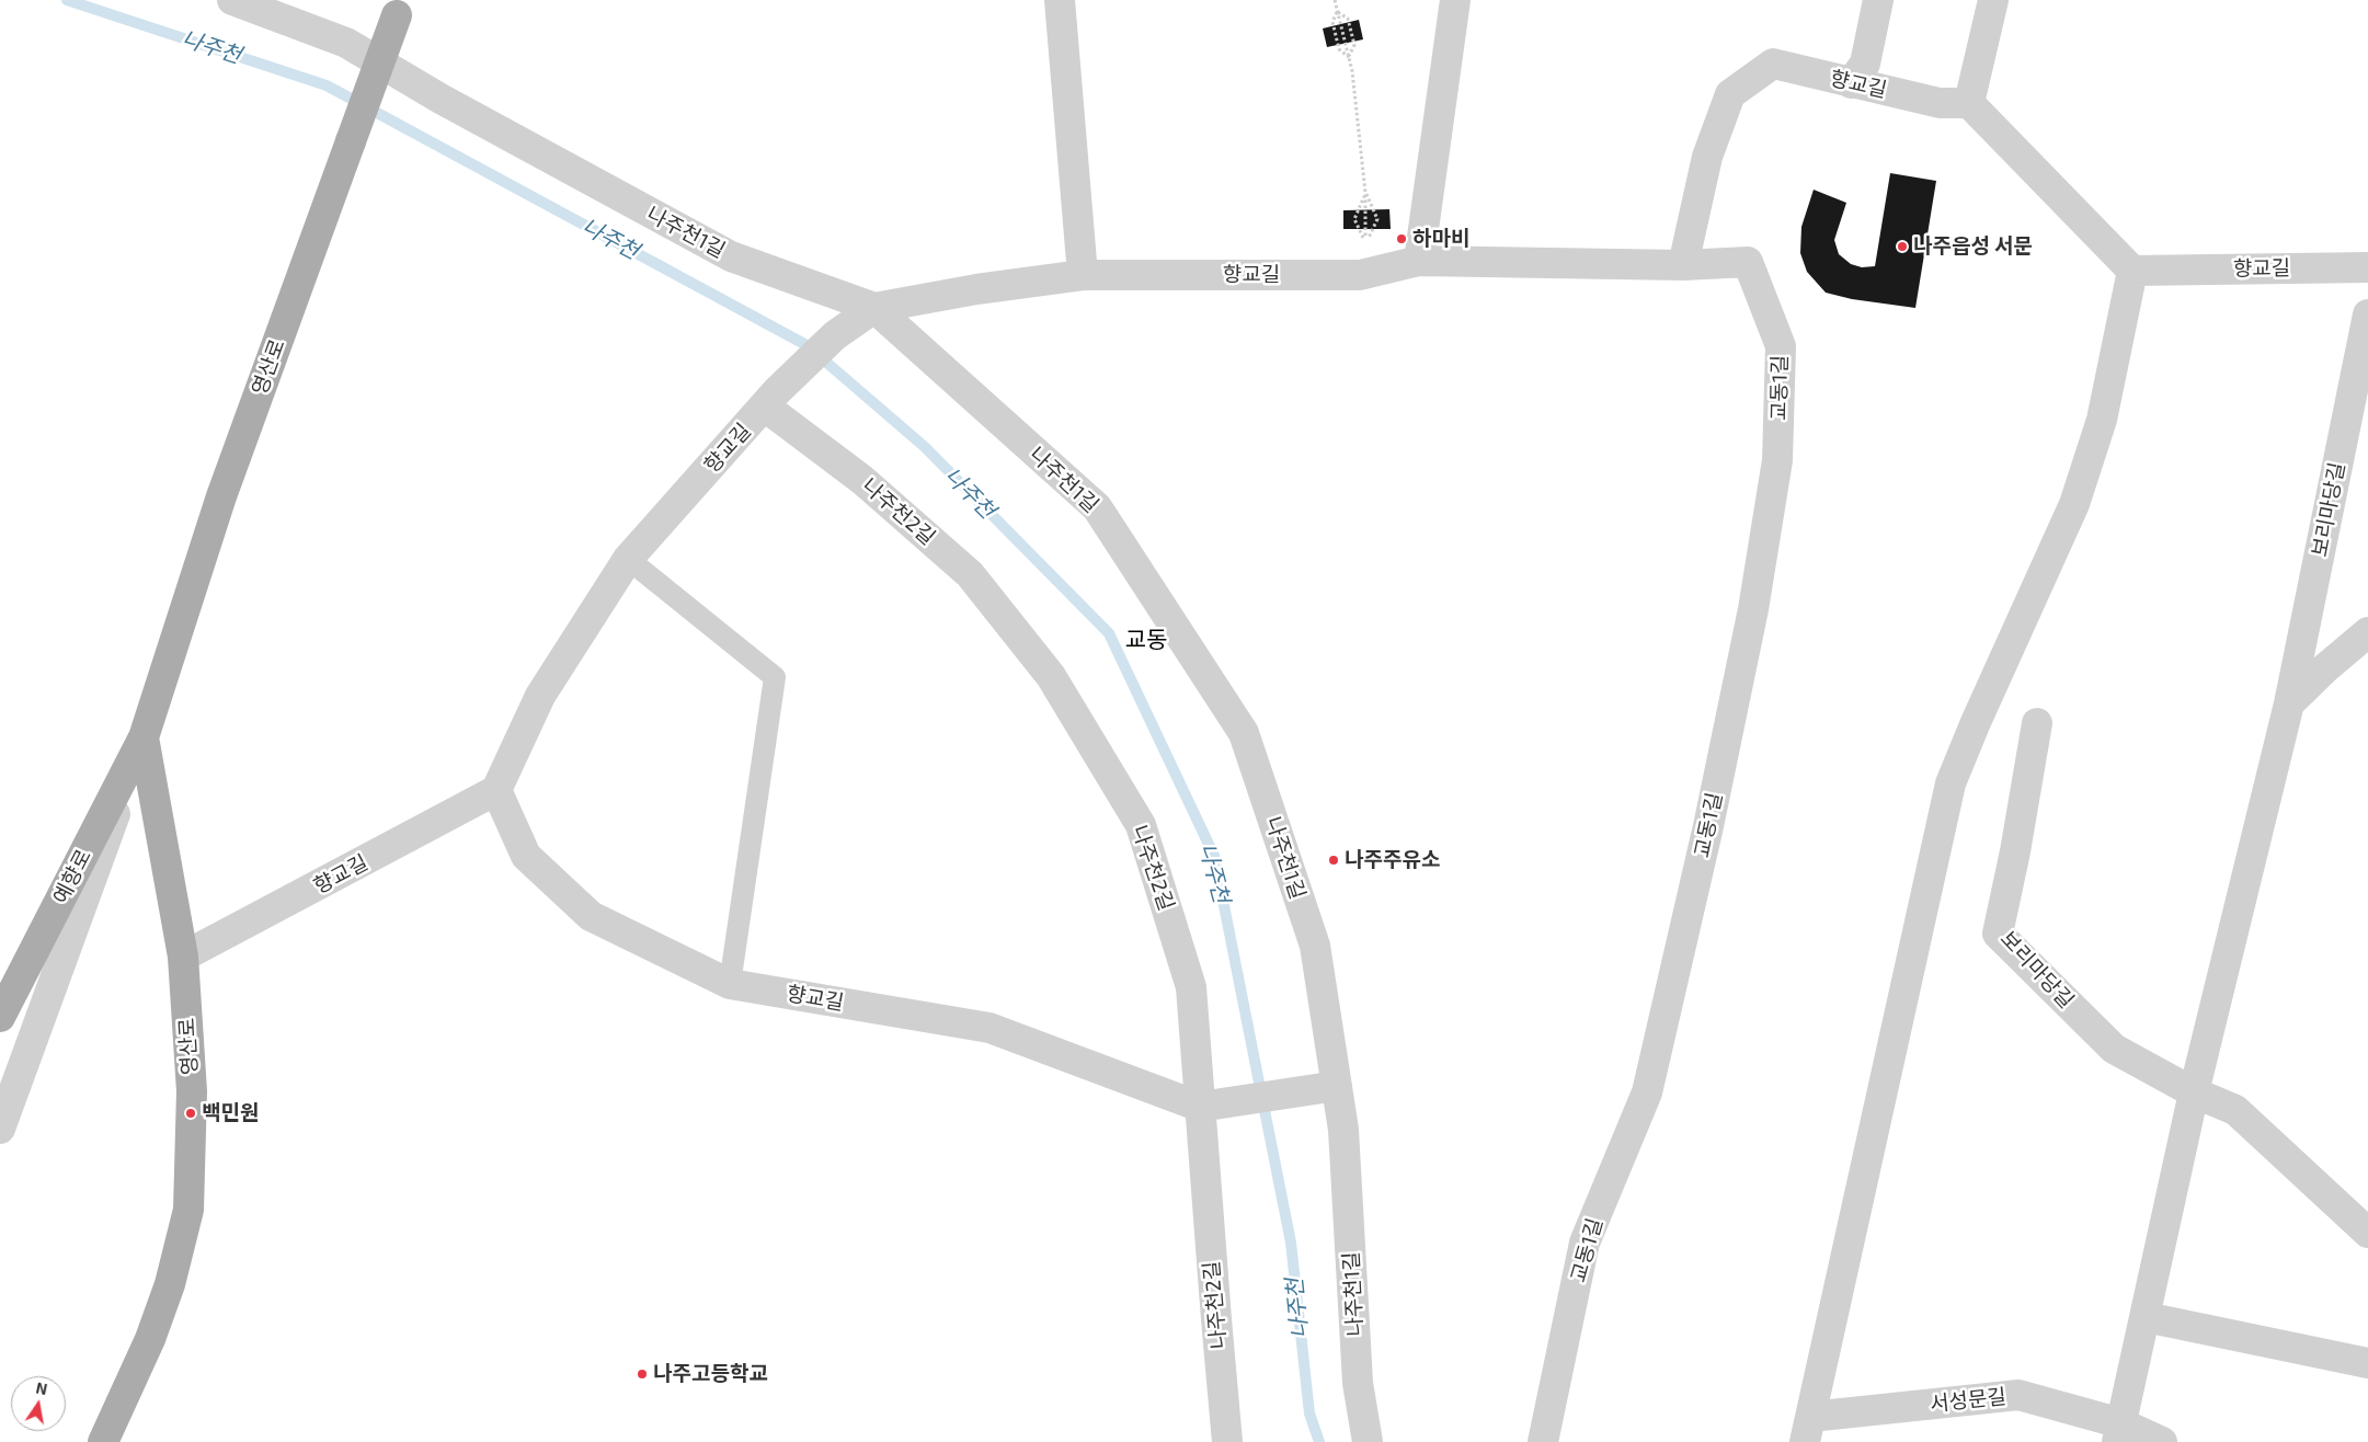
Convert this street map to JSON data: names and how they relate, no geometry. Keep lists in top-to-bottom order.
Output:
{
  "streets": {
    "main road": ["영산로", "예향로"],
    "street": [
      "향교길",
      "나주천1길",
      "교동1길",
      "보리마당길",
      "나주천2길",
      "서성문길"
    ]
  },
  "crossings": [
    ["향교길", "나주천1길"],
    ["향교길", "영산로"],
    ["향교길", "교동1길"],
    ["향교길", "나주천2길"],
    ["영산로", "예향로"],
    ["보리마당길", "서성문길"]
  ],
  "districts": ["교동"],
  "water": ["나주천"],
  "places": [
    "하마비",
    "나주읍성 서문",
    "나주주유소",
    "백민원",
    "나주고등학교"
  ],
  "north": "top"
}
